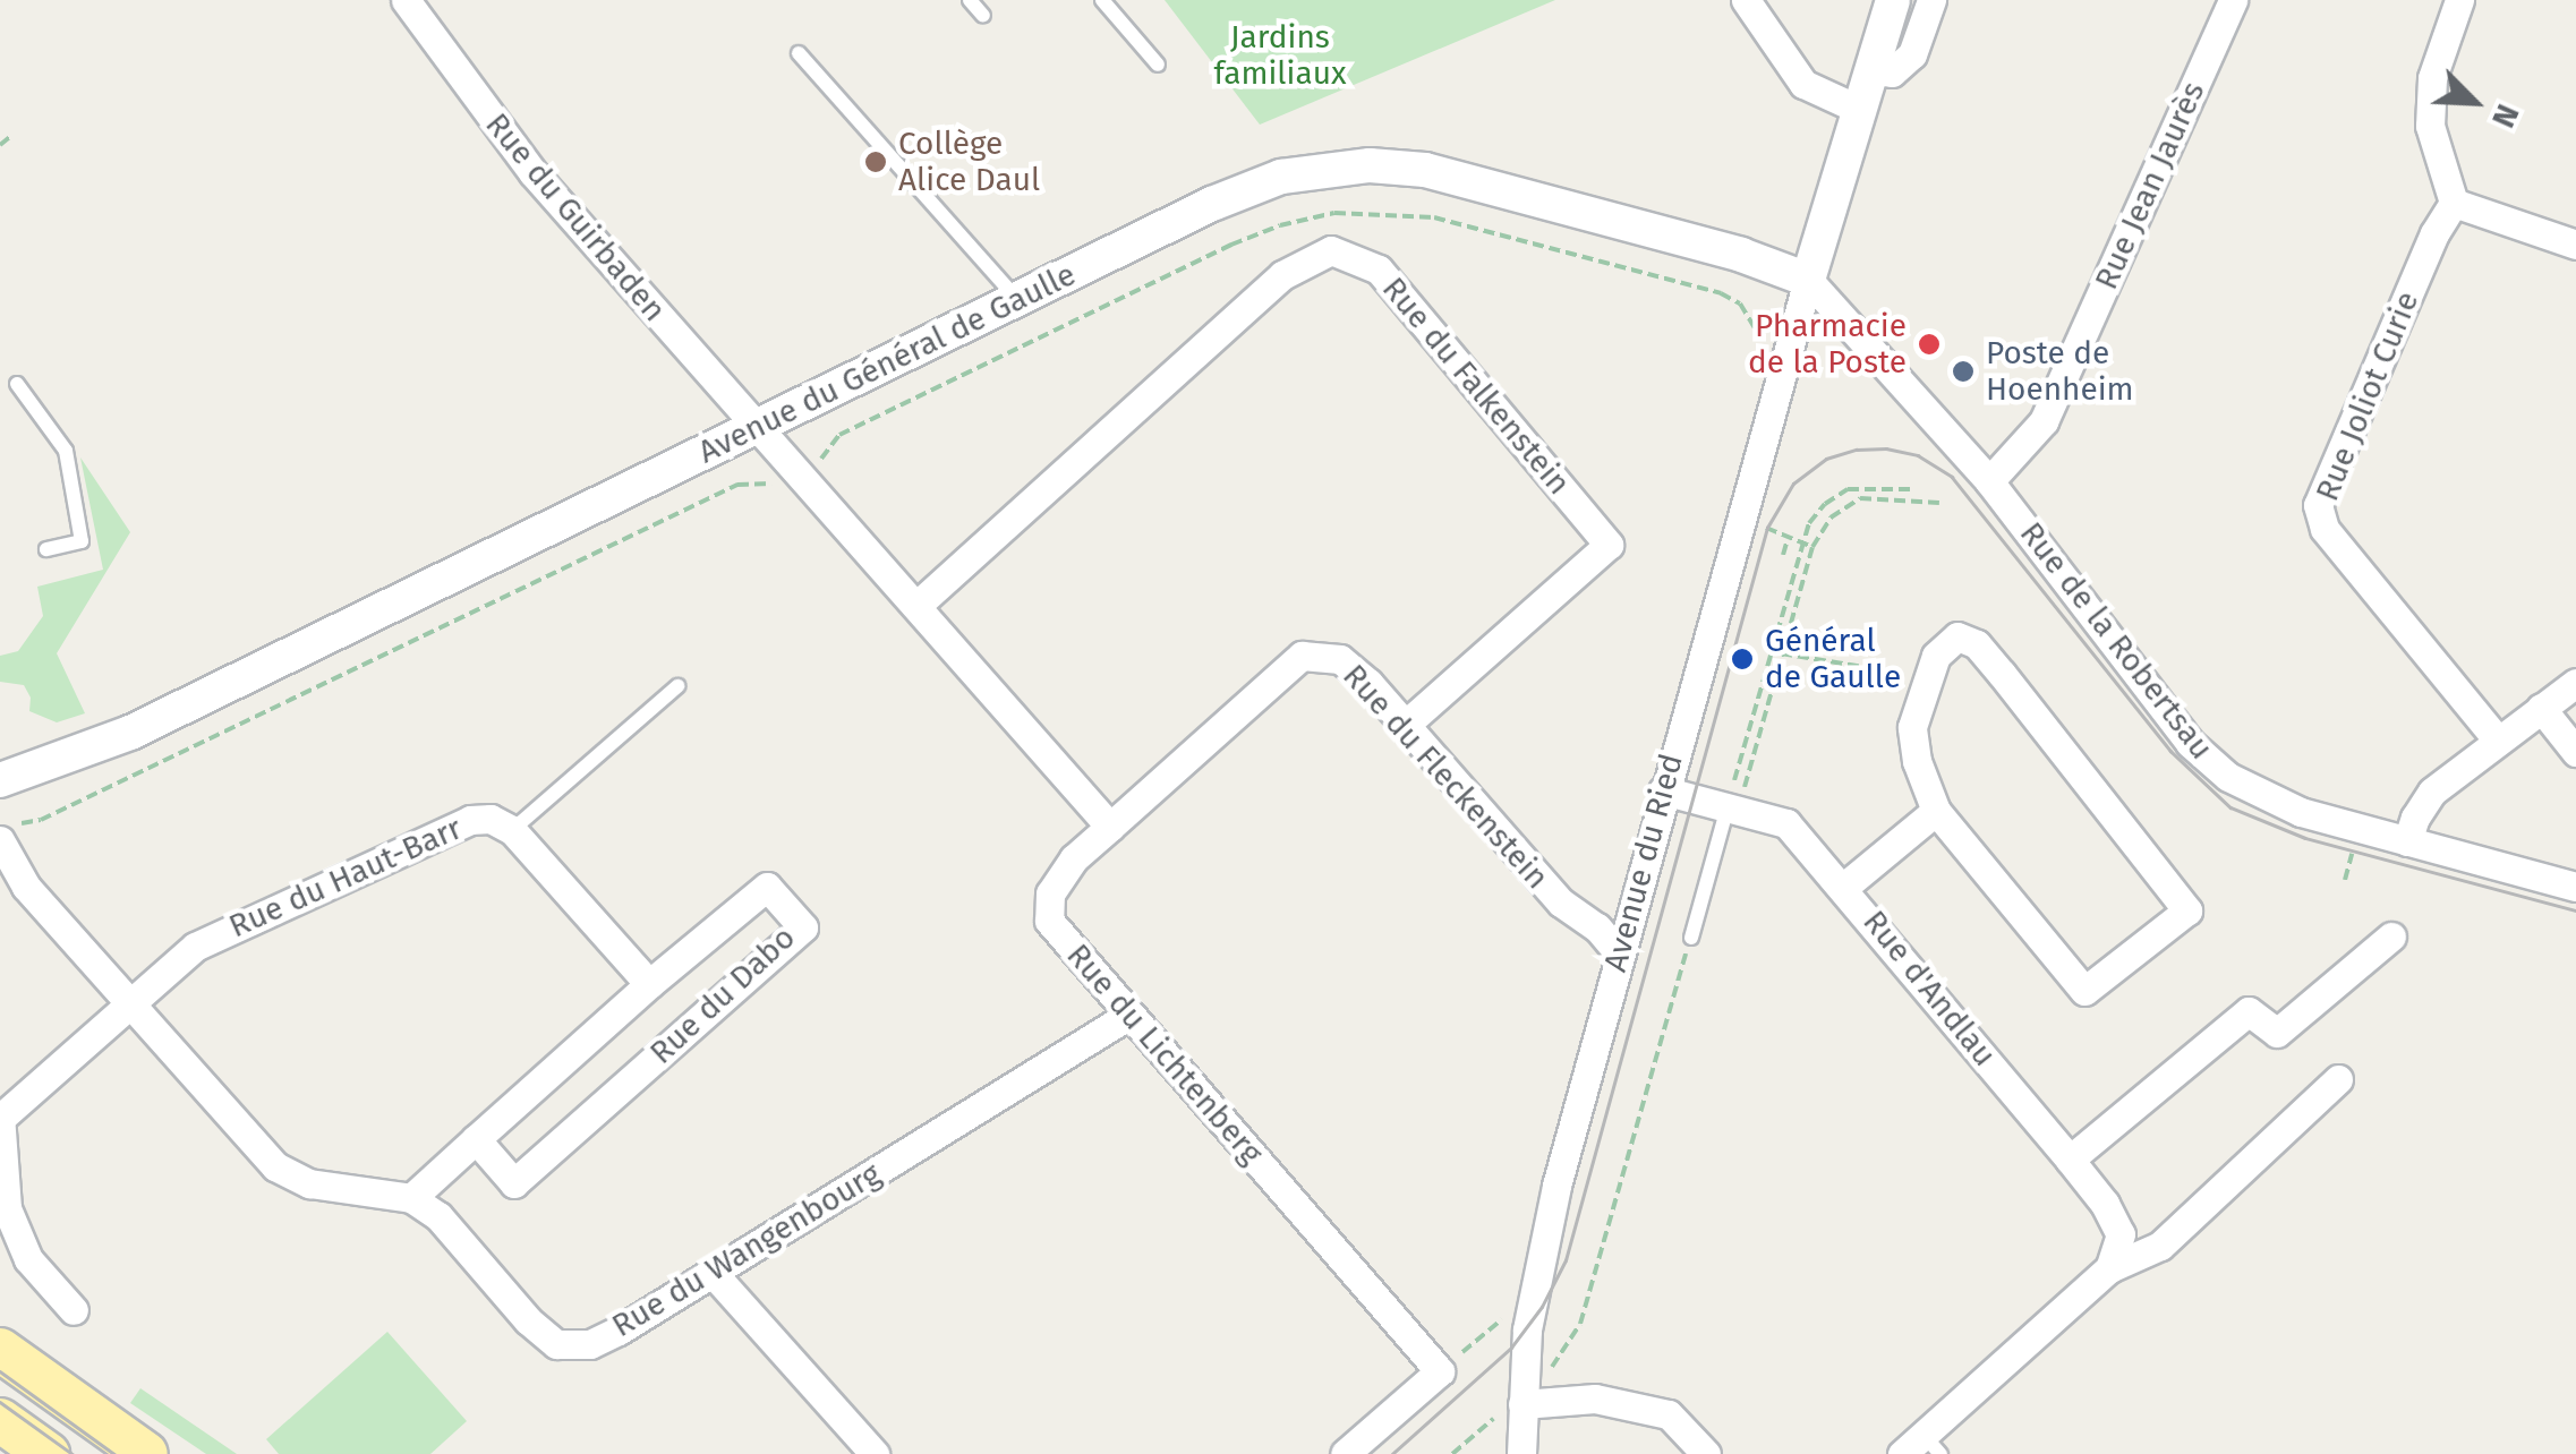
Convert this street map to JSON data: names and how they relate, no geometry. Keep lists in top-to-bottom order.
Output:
{
  "streets": {
    "street": [
      "Rue Jean Jaurès",
      "Rue du Guirbaden",
      "Avenue du Général de Gaulle",
      "Rue du Falkenstein",
      "Rue Joliot Curie",
      "Rue de la Robertsau",
      "Rue du Fleckenstein",
      "Avenue du Ried",
      "Rue du Haut-Barr",
      "Rue d'Andlau",
      "Rue du Dabo",
      "Rue du Lichtenberg",
      "Rue du Wangenbourg"
    ]
  },
  "crossings": [
    ["Rue Jean Jaurès", "Rue de la Robertsau"],
    ["Rue du Guirbaden", "Avenue du Général de Gaulle"],
    ["Avenue du Général de Gaulle", "Rue de la Robertsau"],
    ["Avenue du Général de Gaulle", "Avenue du Ried"],
    ["Rue du Falkenstein", "Rue du Fleckenstein"],
    ["Rue de la Robertsau", "Avenue du Ried"],
    ["Rue du Fleckenstein", "Avenue du Ried"],
    ["Rue du Fleckenstein", "Rue du Lichtenberg"],
    ["Avenue du Ried", "Rue d'Andlau"],
    ["Rue du Dabo", "Rue du Wangenbourg"],
    ["Rue du Lichtenberg", "Rue du Wangenbourg"]
  ],
  "parks": ["Jardins familiaux"],
  "places": [
    "Collège Alice Daul",
    "Pharmacie de la Poste",
    "Poste de Hoenheim",
    "Général de Gaulle"
  ],
  "north": "bottom right"
}
